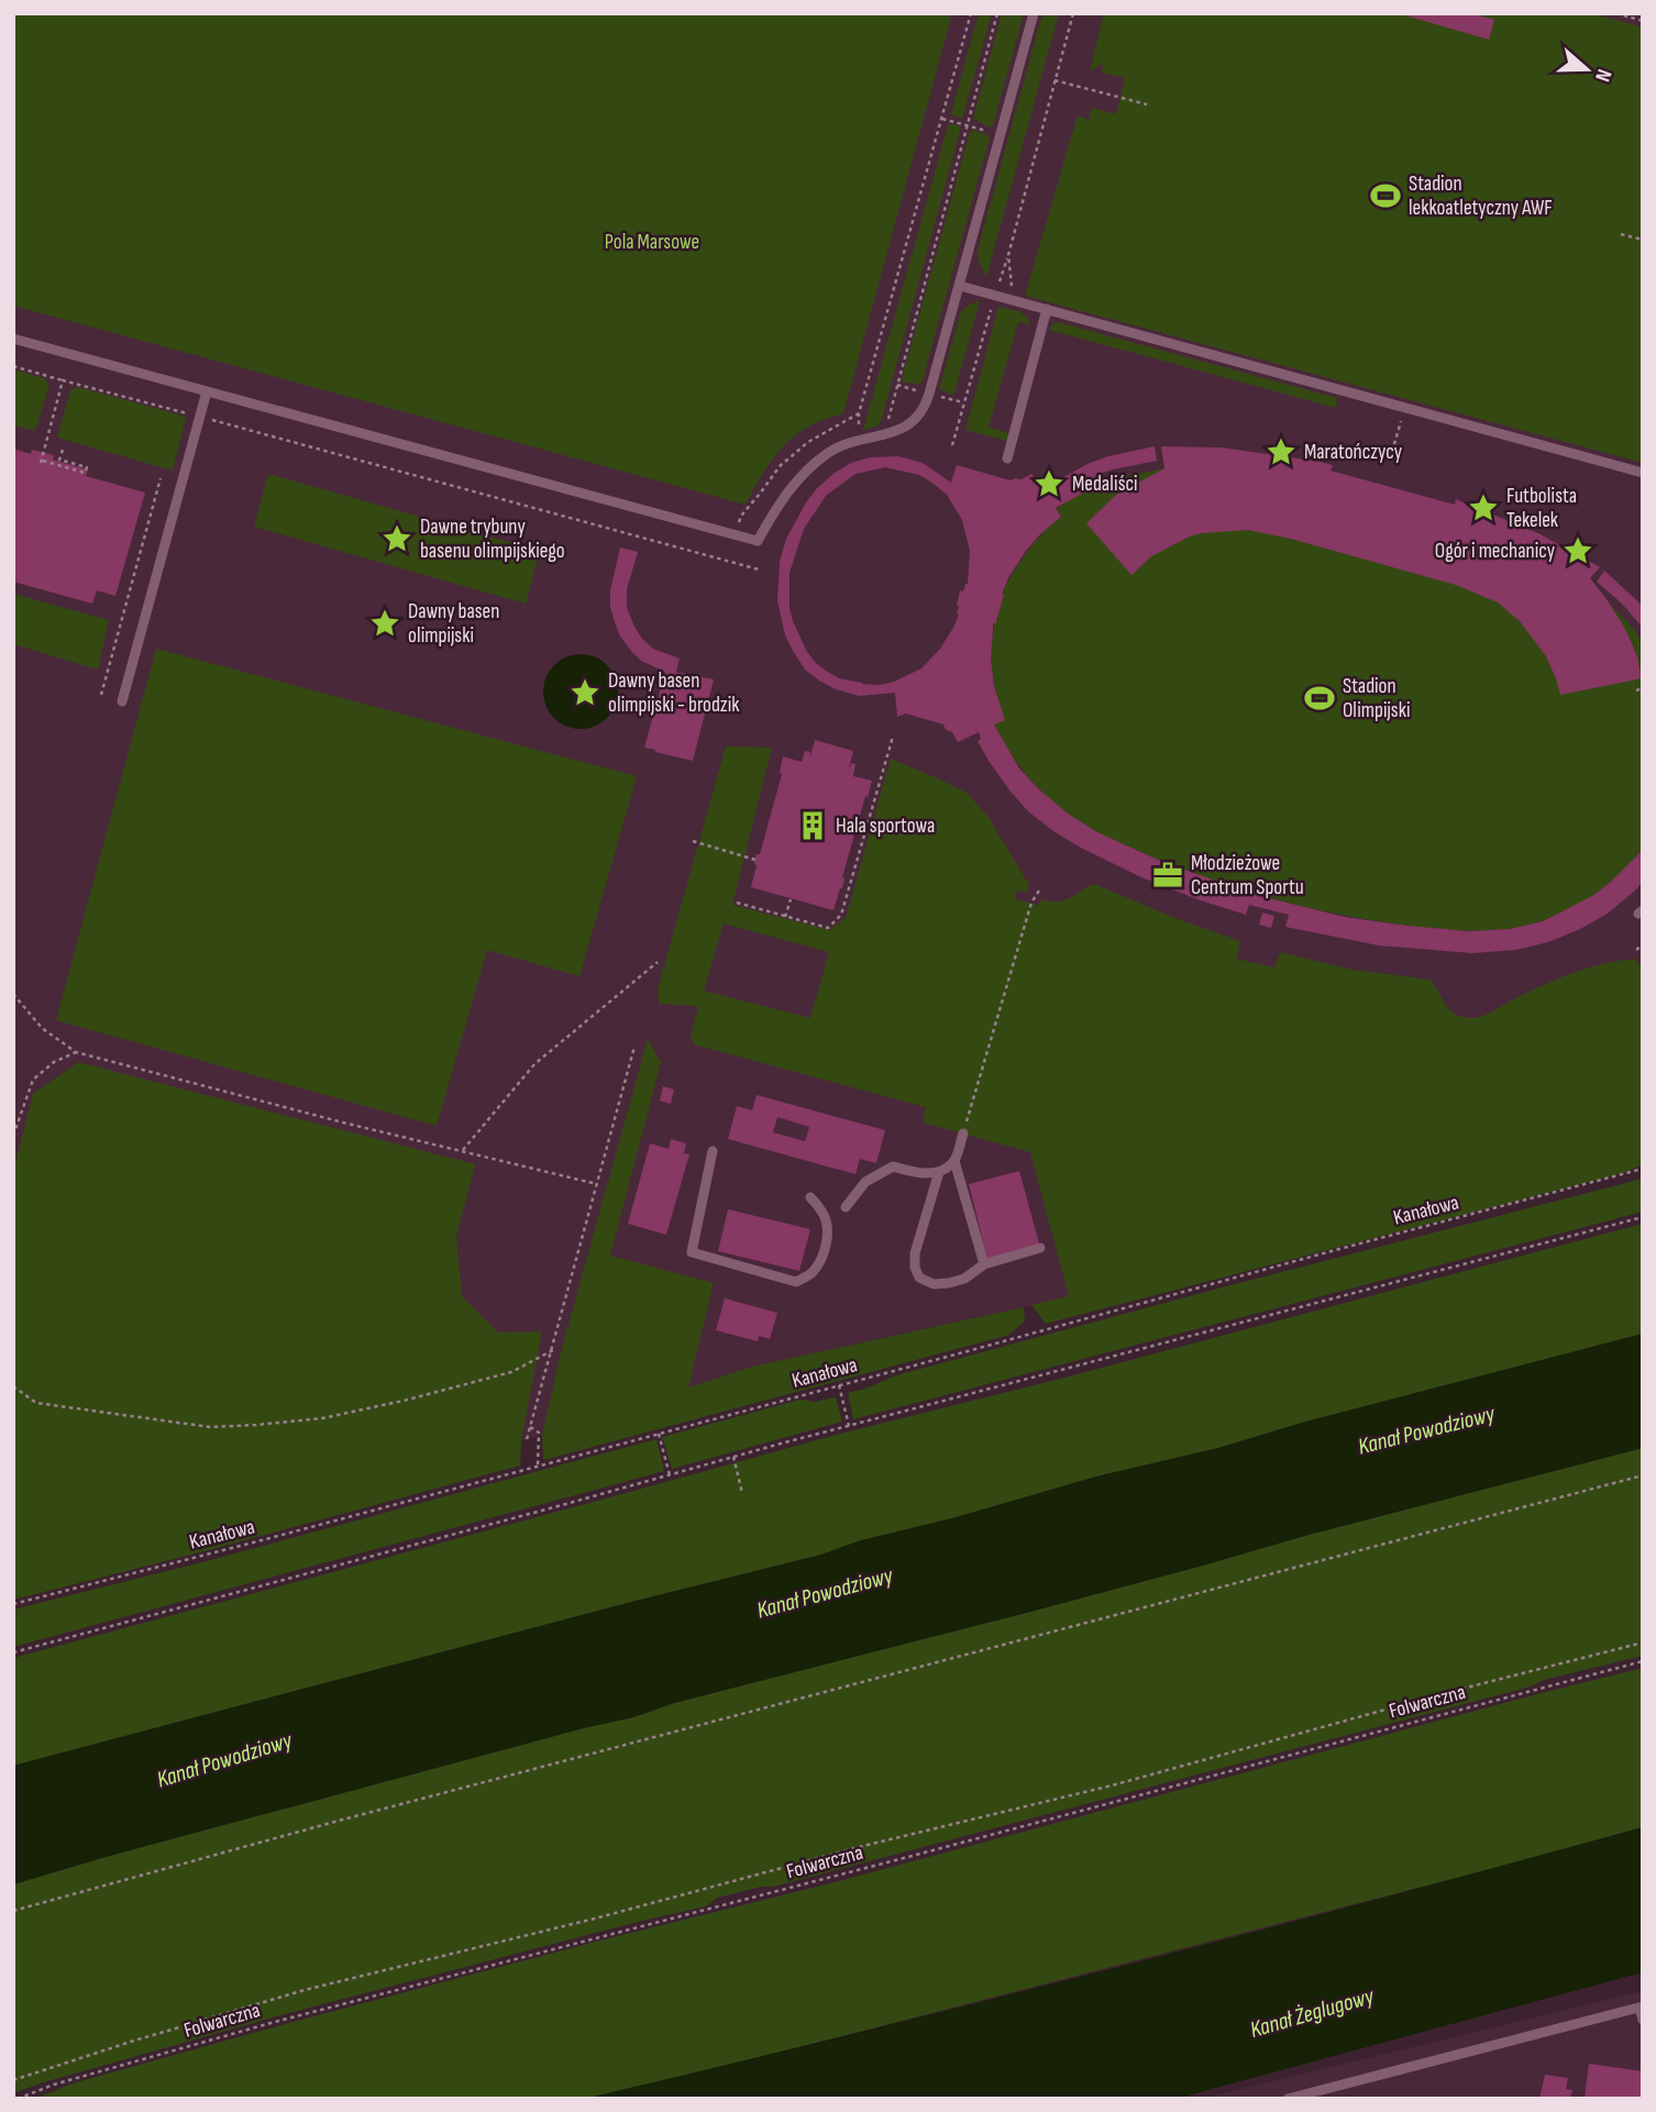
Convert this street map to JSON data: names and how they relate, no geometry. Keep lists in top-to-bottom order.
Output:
{
  "streets": {
    "path": ["Kanałowa", "Folwarczna"]
  },
  "water": ["Kanał Powodziowy", "Kanał Żeglugowy"],
  "parks": ["Pola Marsowe"],
  "places": {
    "sports": ["Stadion lekkoatletyczny AWF", "Stadion Olimpijski"],
    "place": [
      "Maratończycy",
      "Medaliści",
      "Futbolista Tekelek",
      "Dawne trybuny basenu olimpijskiego",
      "Ogór i mechanicy",
      "Dawny basen olimpijski",
      "Dawny basen olimpijski - brodzik"
    ],
    "building": ["Hala sportowa"],
    "office": ["Młodzieżowe Centrum Sportu"]
  },
  "north": "right"
}
